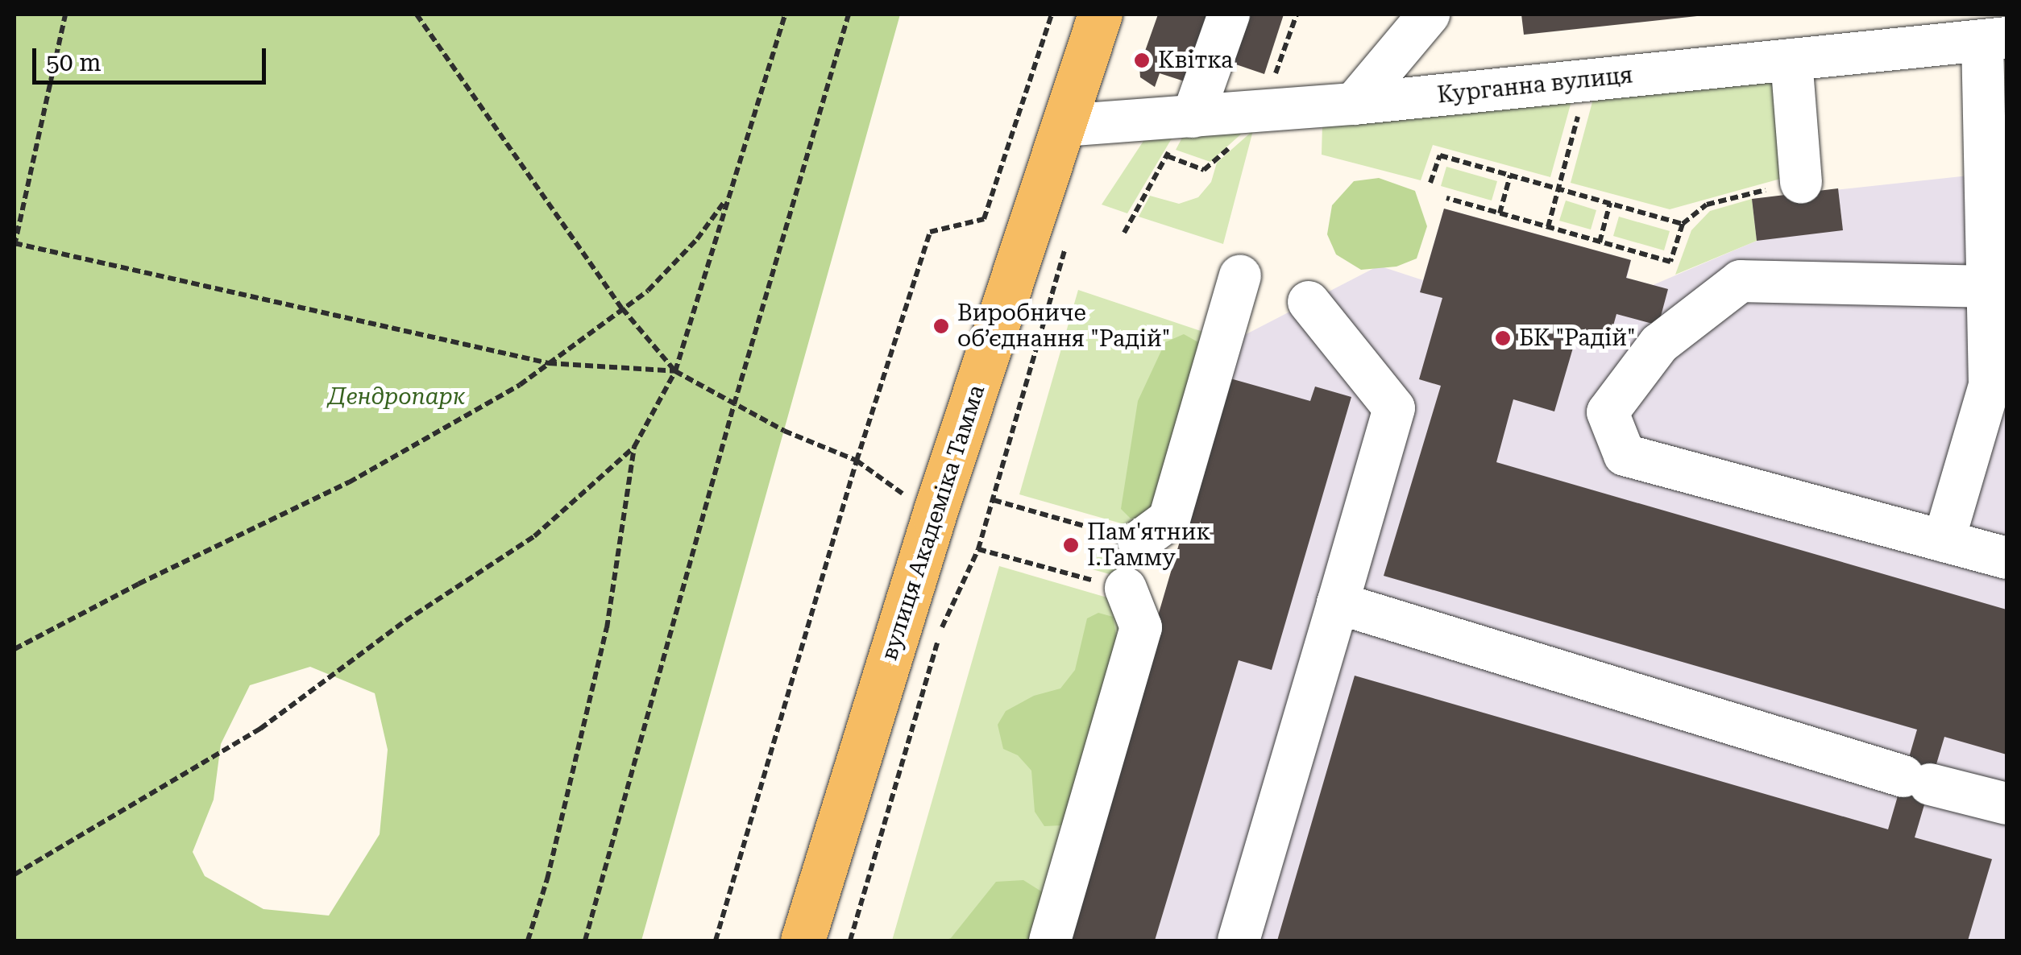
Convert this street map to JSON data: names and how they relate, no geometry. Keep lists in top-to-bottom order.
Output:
{
  "streets": {
    "main road": ["вулиця Академіка Тамма"],
    "street": ["Курганна вулиця"]
  },
  "crossings": [
    ["Курганна вулиця", "вулиця Академіка Тамма"]
  ],
  "parks": ["Дендропарк"],
  "places": [
    "Квітка",
    "Виробниче об’єднання \"Радій\"",
    "БК \"Радій\"",
    "Пам'ятник І.Тамму"
  ],
  "scale_bar": "50 m"
}
